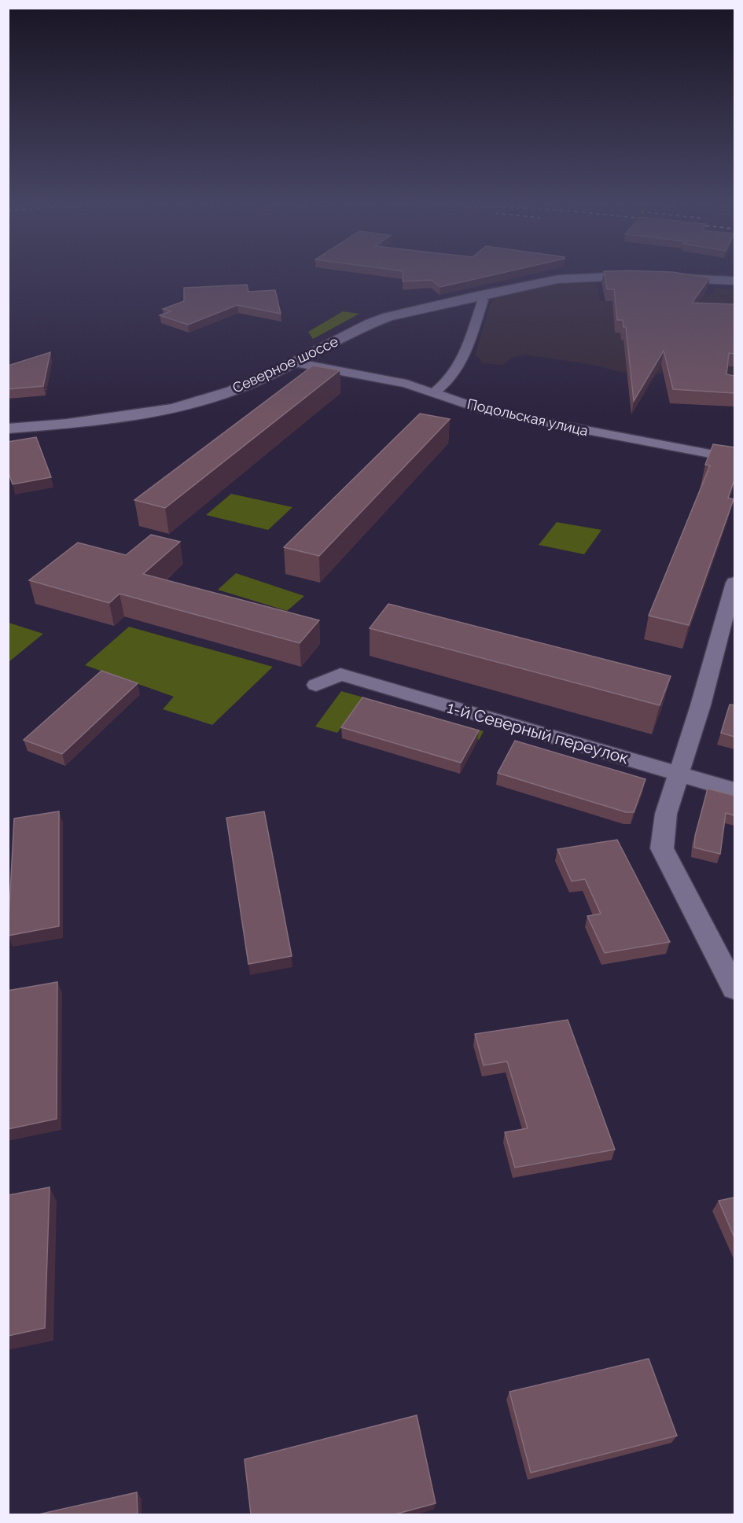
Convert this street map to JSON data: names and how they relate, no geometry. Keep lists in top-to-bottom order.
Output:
{
  "streets": {
    "main road": ["Северное шоссе"],
    "street": ["Подольская улица", "1-й Северный переулок"]
  },
  "crossings": [
    ["Северное шоссе", "Подольская улица"]
  ]
}
